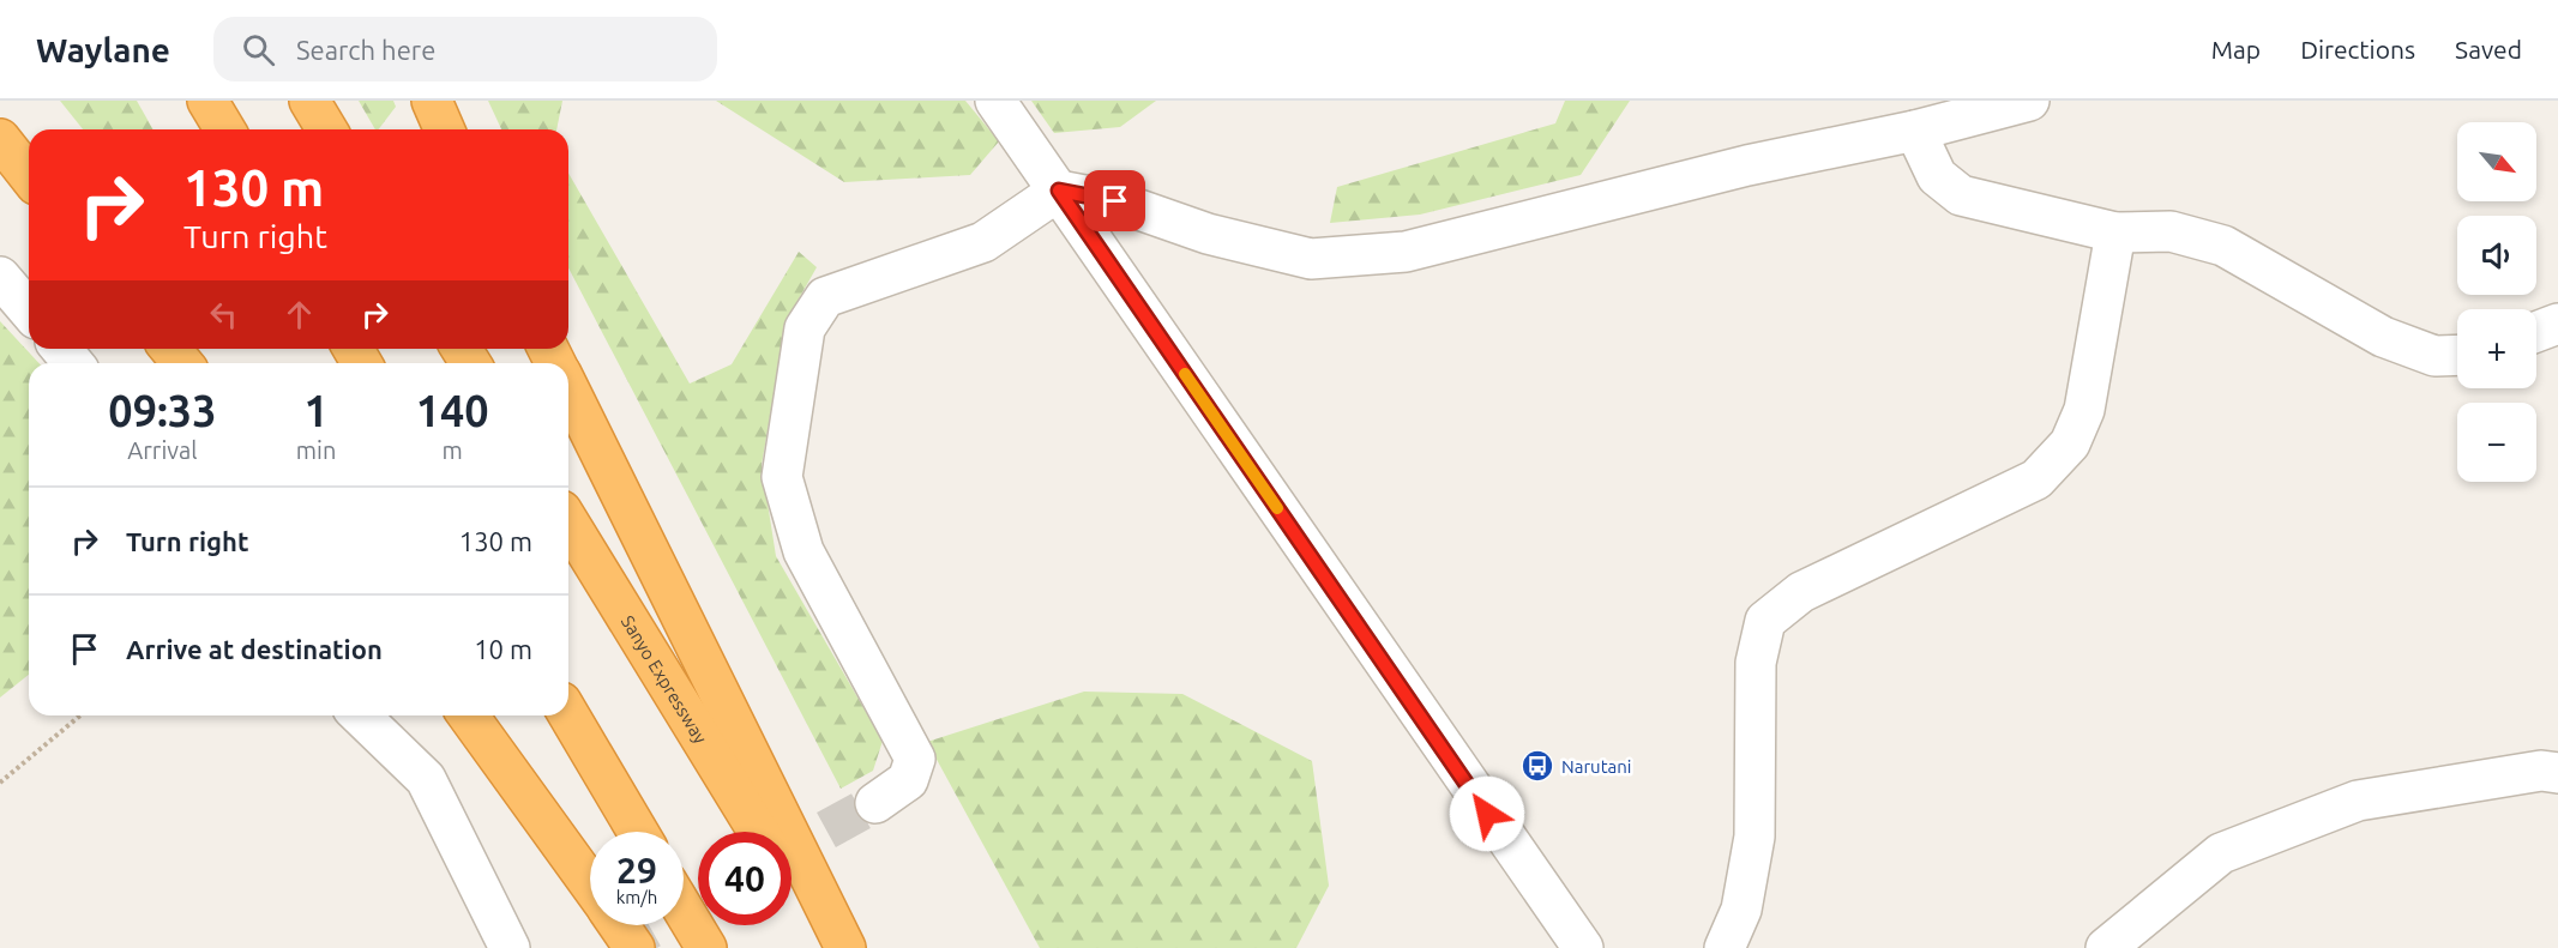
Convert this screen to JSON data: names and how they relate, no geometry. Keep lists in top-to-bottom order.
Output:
{
  "streets": {
    "highway": ["Sanyo Expressway"]
  },
  "places": {
    "bus stop": ["Narutani"]
  },
  "north": "bottom right",
  "page": {
    "header": "Waylane",
    "search": "Search here",
    "nav": ["Map", "Directions", "Saved"],
    "map_buttons": ["+", "−"],
    "turn": ["130 m", "Turn right"],
    "eta": [
      "09:33",
      "Arrival",
      "1",
      "min",
      "140",
      "m"
    ],
    "list": [
      {
        "name": "Turn right",
        "value": "130 m"
      },
      {
        "name": "Arrive at destination",
        "value": "10 m"
      }
    ],
    "speed": "29 km/h",
    "limit": "40"
  }
}
